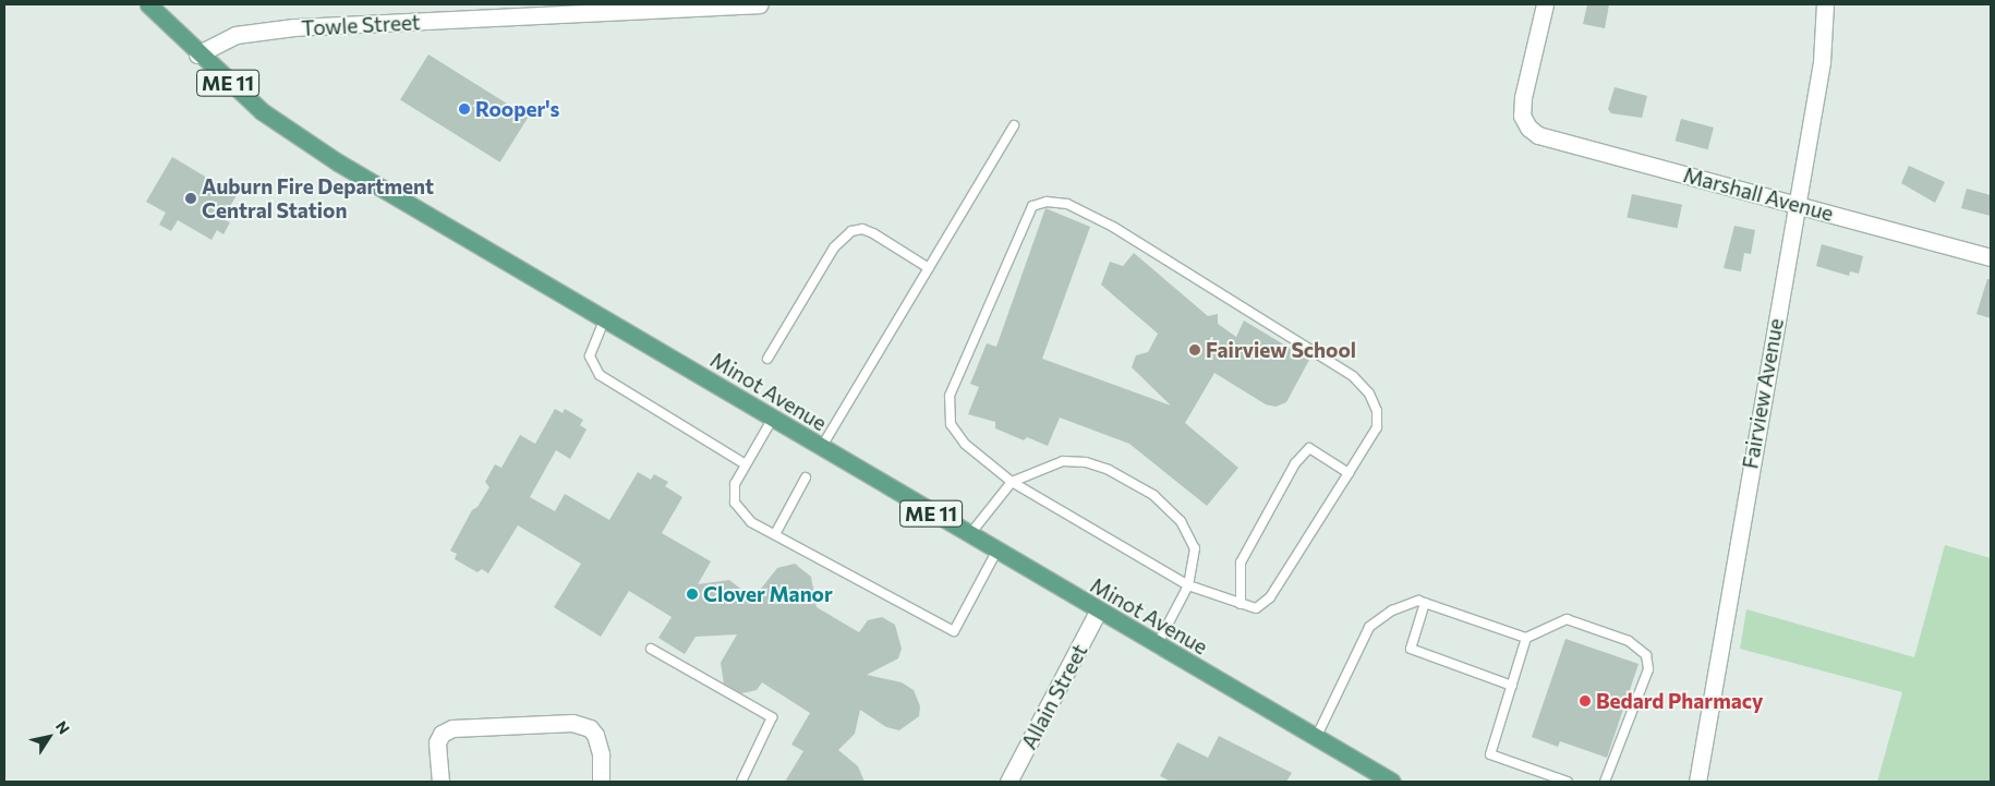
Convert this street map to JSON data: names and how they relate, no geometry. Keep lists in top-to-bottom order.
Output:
{
  "streets": {
    "main road": ["ME 11", "Minot Avenue"],
    "street": [
      "Towle Street",
      "Marshall Avenue",
      "Fairview Avenue",
      "Allain Street"
    ]
  },
  "crossings": [
    ["Towle Street", "Minot Avenue"],
    ["Marshall Avenue", "Fairview Avenue"],
    ["Minot Avenue", "Allain Street"]
  ],
  "places": [
    "Rooper's",
    "Auburn Fire Department Central Station",
    "Fairview School",
    "Clover Manor",
    "Bedard Pharmacy"
  ],
  "north": "top right"
}
